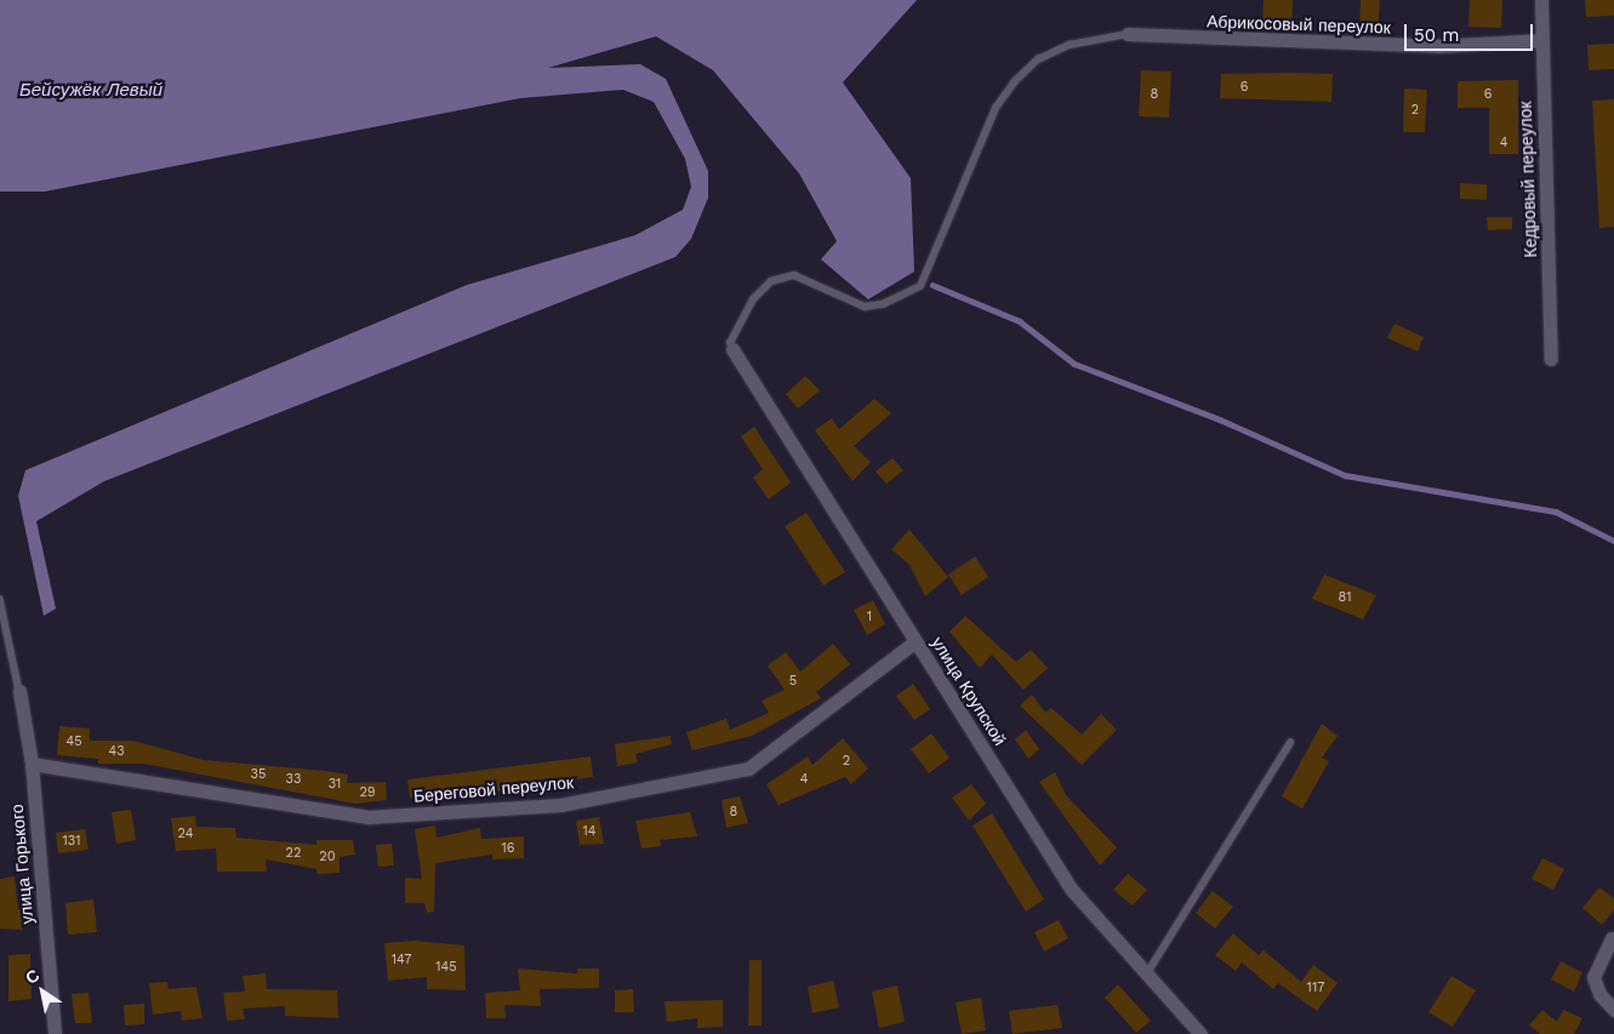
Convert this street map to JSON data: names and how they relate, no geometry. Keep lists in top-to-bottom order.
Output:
{
  "streets": {
    "street": [
      "Абрикосовый переулок",
      "Кедровый переулок",
      "улица Крупской",
      "Береговой переулок",
      "улица Горького"
    ]
  },
  "crossings": [
    ["Абрикосовый переулок", "Кедровый переулок"],
    ["улица Крупской", "Береговой переулок"],
    ["Береговой переулок", "улица Горького"]
  ],
  "water": ["Бейсужёк Левый"],
  "house_numbers": [
    "6",
    "8",
    "6",
    "2",
    "4",
    "81",
    "1",
    "5",
    "45",
    "43",
    "2",
    "35",
    "33",
    "4",
    "31",
    "29",
    "8",
    "14",
    "24",
    "131",
    "16",
    "22",
    "20",
    "147",
    "145",
    "117"
  ],
  "scale_bar": "50 m",
  "north": "top left"
}
